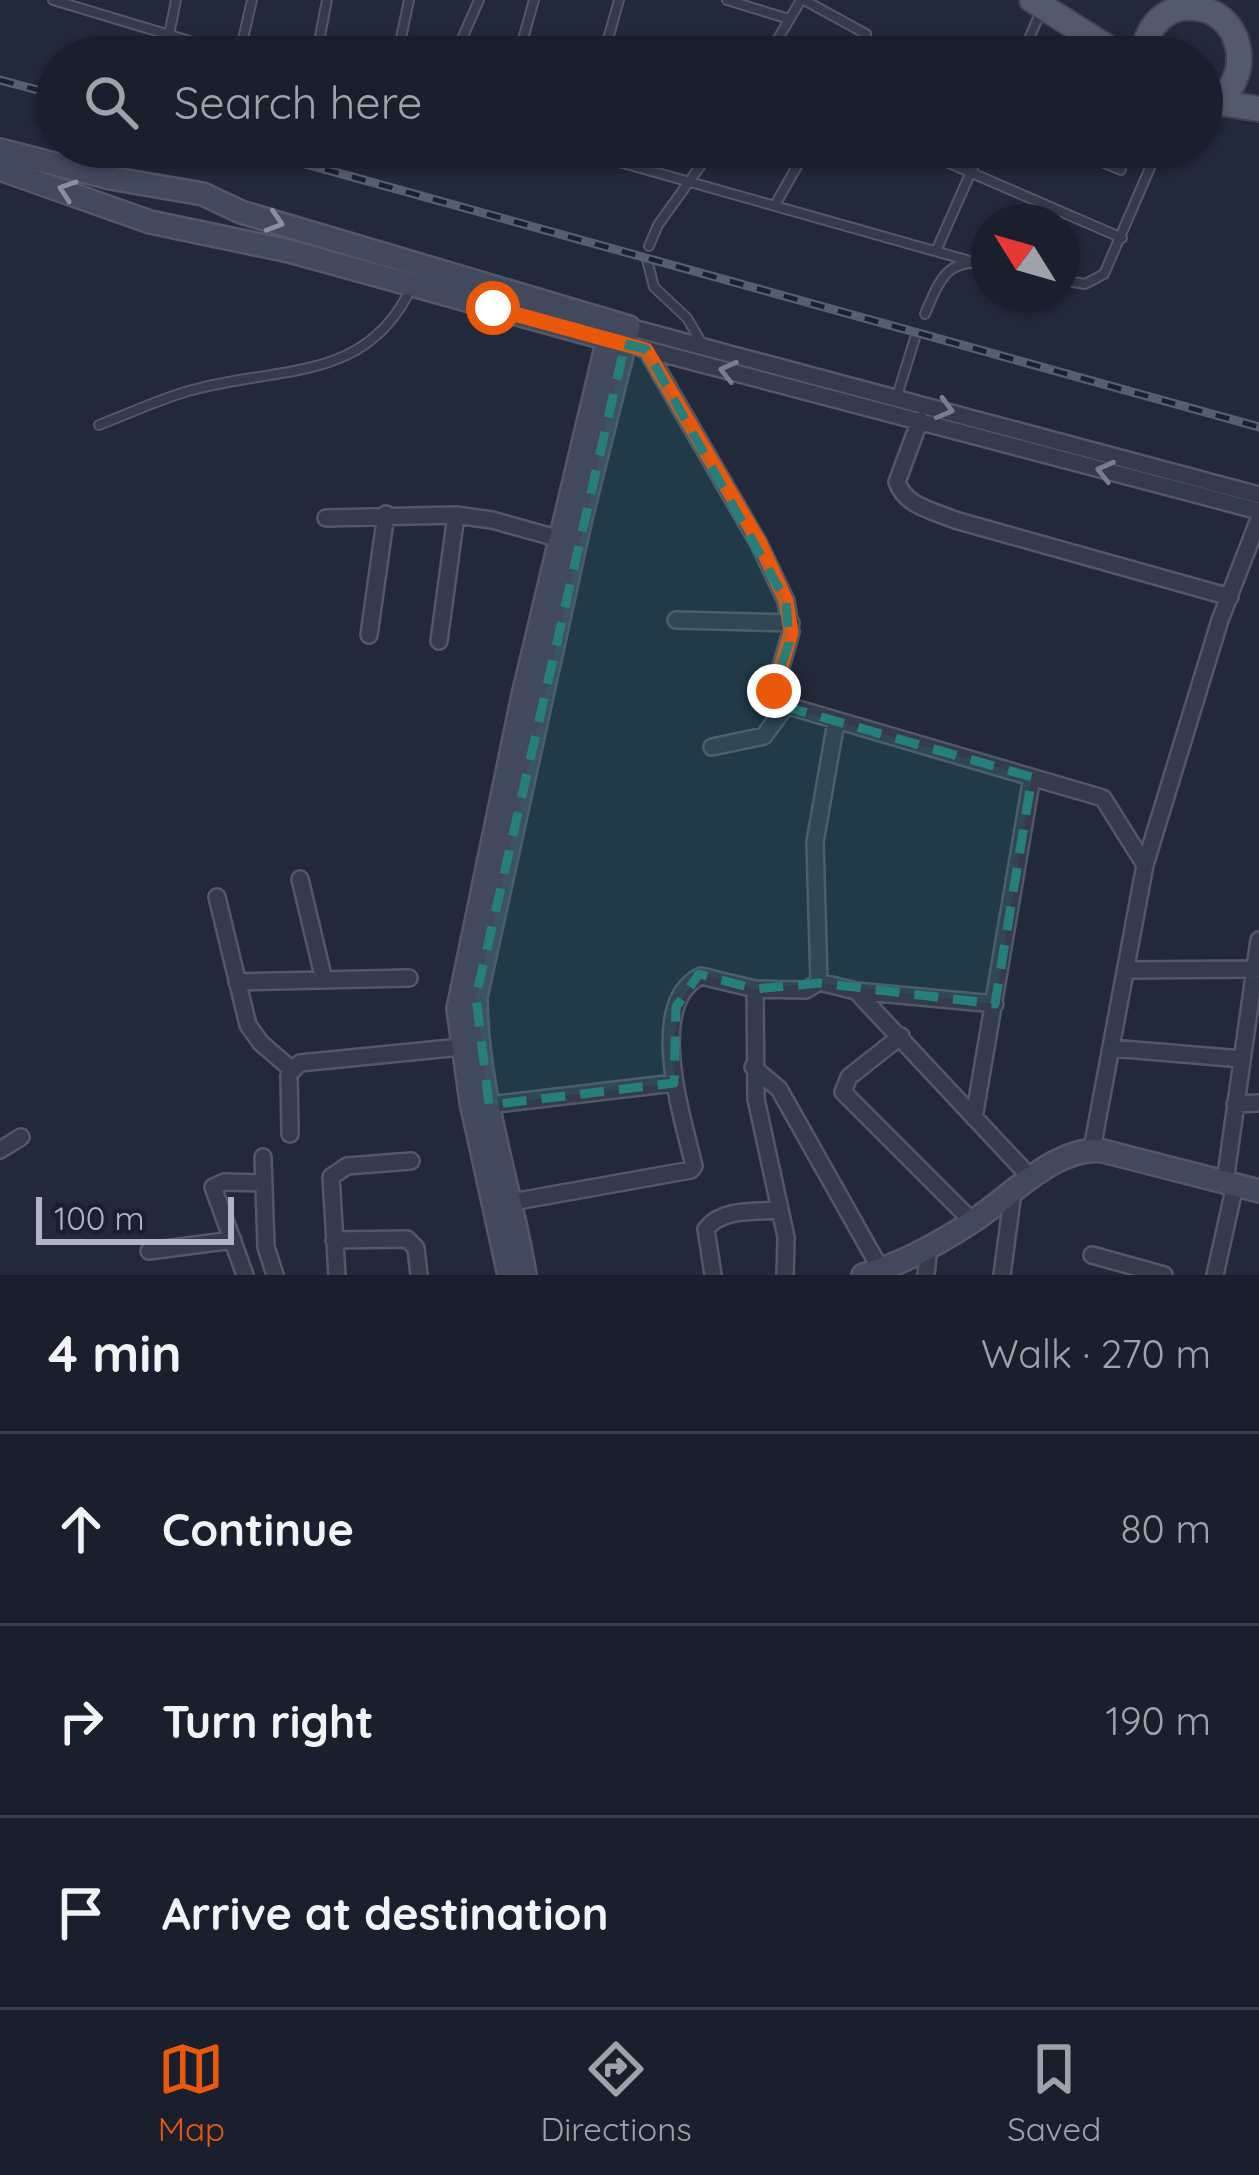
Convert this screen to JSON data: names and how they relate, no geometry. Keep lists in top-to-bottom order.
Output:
{
  "scale_bar": "100 m",
  "north": "top left",
  "page": {
    "search": "Search here",
    "scale": "100 m",
    "heading": ["4 min", "Walk · 270 m"],
    "list": [
      ["Continue", "80 m"],
      ["Turn right", "190 m"],
      "Arrive at destination"
    ],
    "nav": ["Map", "Directions", "Saved"]
  }
}
